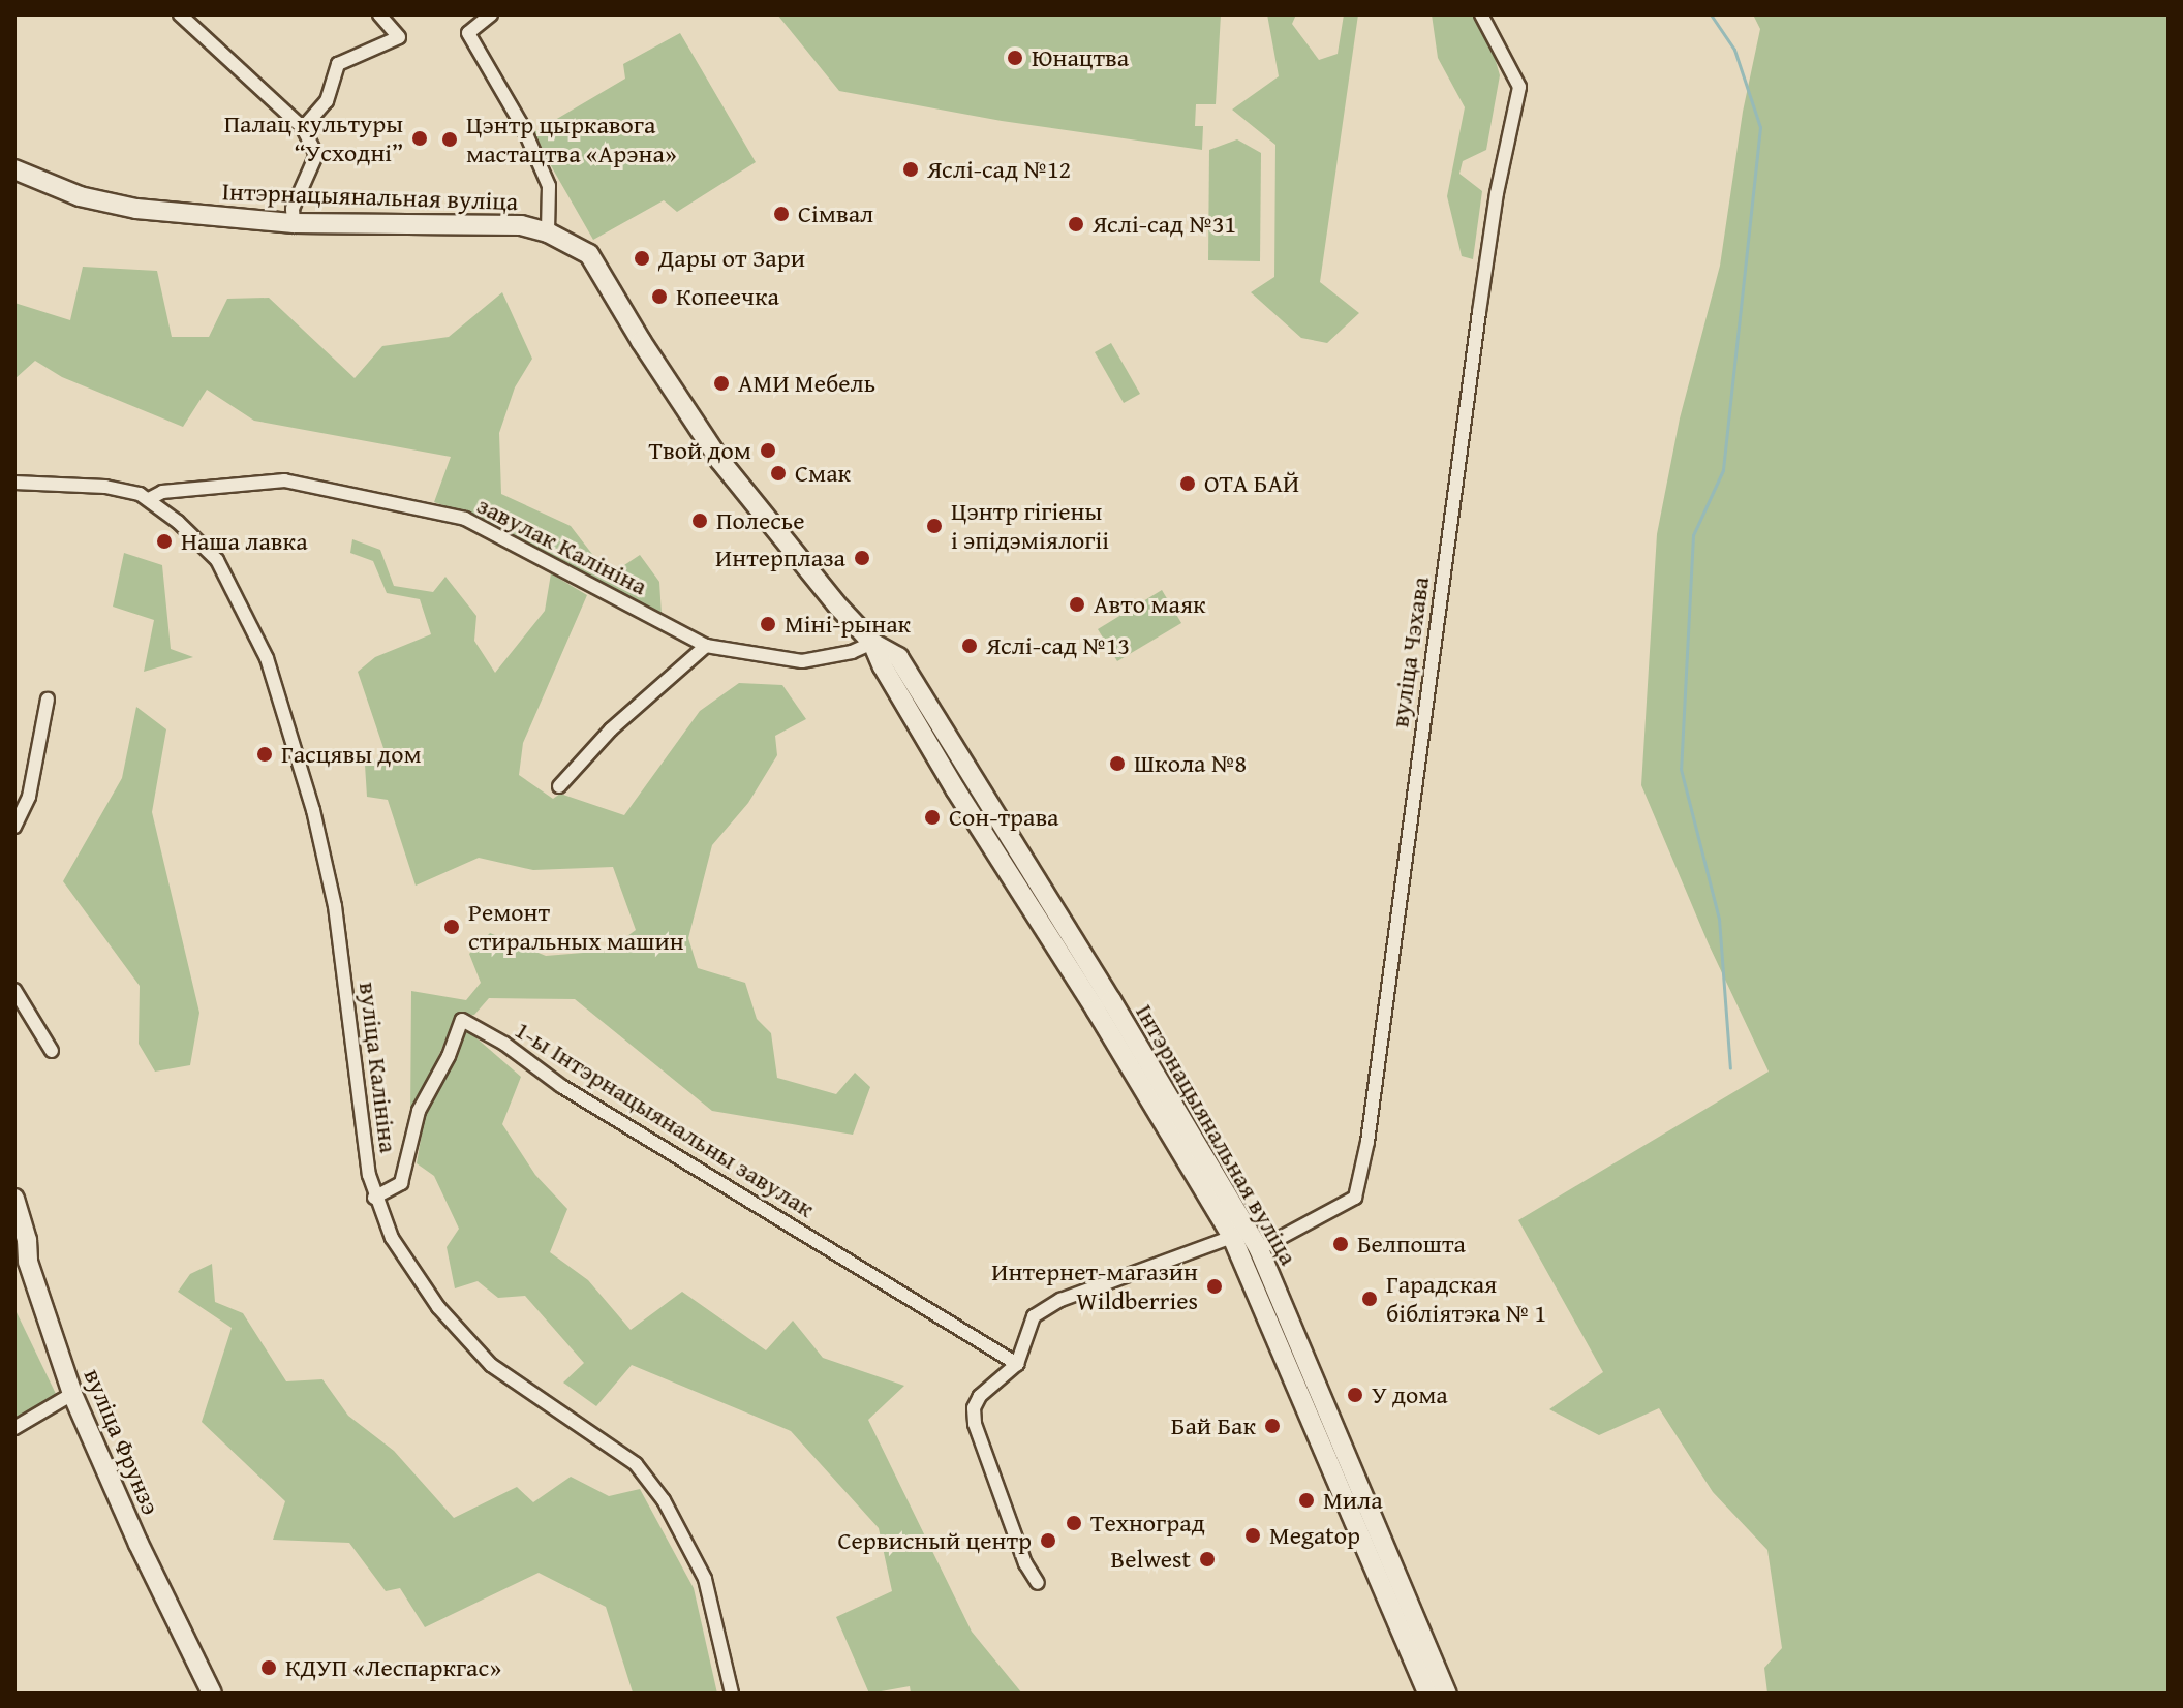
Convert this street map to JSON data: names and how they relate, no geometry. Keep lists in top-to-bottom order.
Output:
{
  "streets": {
    "main road": ["Інтэрнацыянальная вуліца", "вуліца Фрунзэ"],
    "street": [
      "завулак Калініна",
      "вуліца Чэхава",
      "вуліца Калініна",
      "1-ы Інтэрнацыянальны завулак"
    ]
  },
  "crossings": [
    ["Інтэрнацыянальная вуліца", "завулак Калініна"],
    ["Інтэрнацыянальная вуліца", "вуліца Чэхава"],
    ["завулак Калініна", "вуліца Калініна"],
    ["вуліца Калініна", "1-ы Інтэрнацыянальны завулак"]
  ],
  "places": [
    "Юнацтва",
    "Палац культуры “Усходні”",
    "Цэнтр цыркавога мастацтва «Арэна»",
    "Яслі-сад №12",
    "Сімвал",
    "Яслі-сад №31",
    "Дары от Зари",
    "Копеечка",
    "АМИ Мебель",
    "Твой дом",
    "Смак",
    "ОТА БАЙ",
    "Полесье",
    "Цэнтр гігіены і эпідэміялогіі",
    "Наша лавка",
    "Интерплаза",
    "Авто маяк",
    "Міні-рынак",
    "Яслі-сад №13",
    "Гасцявы дом",
    "Школа №8",
    "Сон-трава",
    "Ремонт стиральных машин",
    "Белпошта",
    "Интернет-магазин Wildberries",
    "Гарадская бібліятэка № 1",
    "У дома",
    "Бай Бак",
    "Мила",
    "Техноград",
    "Megatop",
    "Сервисный центр",
    "Belwest",
    "КДУП «Леспаркгас»"
  ]
}
